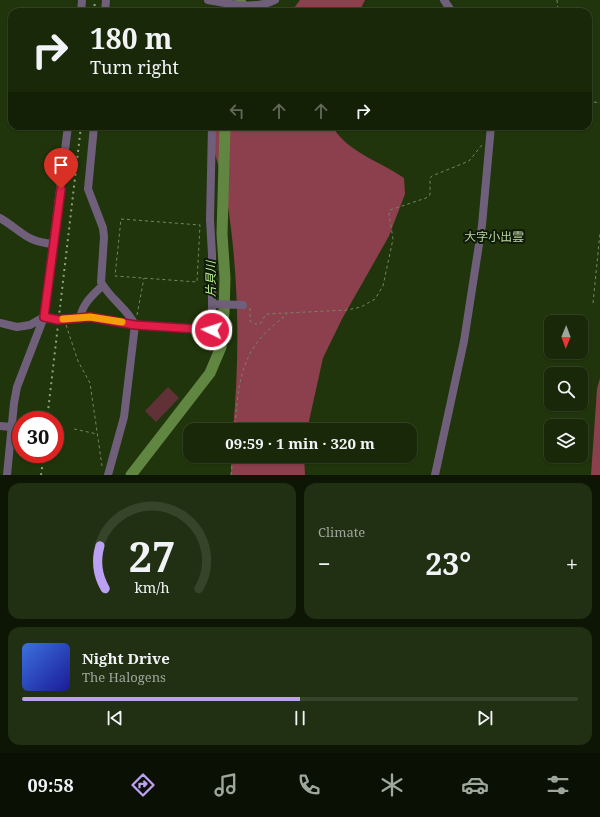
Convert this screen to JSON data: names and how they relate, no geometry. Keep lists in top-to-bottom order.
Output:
{
  "districts": ["大字小出雲"],
  "water": ["片貝川"],
  "north": "bottom",
  "page": {
    "turn": ["180 m", "Turn right"],
    "limit": "30",
    "trip": "09:59 · 1 min · 320 m",
    "tile": "Climate",
    "heat": ["−", "23°", "+"],
    "song": ["Night Drive", "The Halogens"],
    "tabs": "09:58",
    "gauge": ["27", "km/h"]
  }
}
